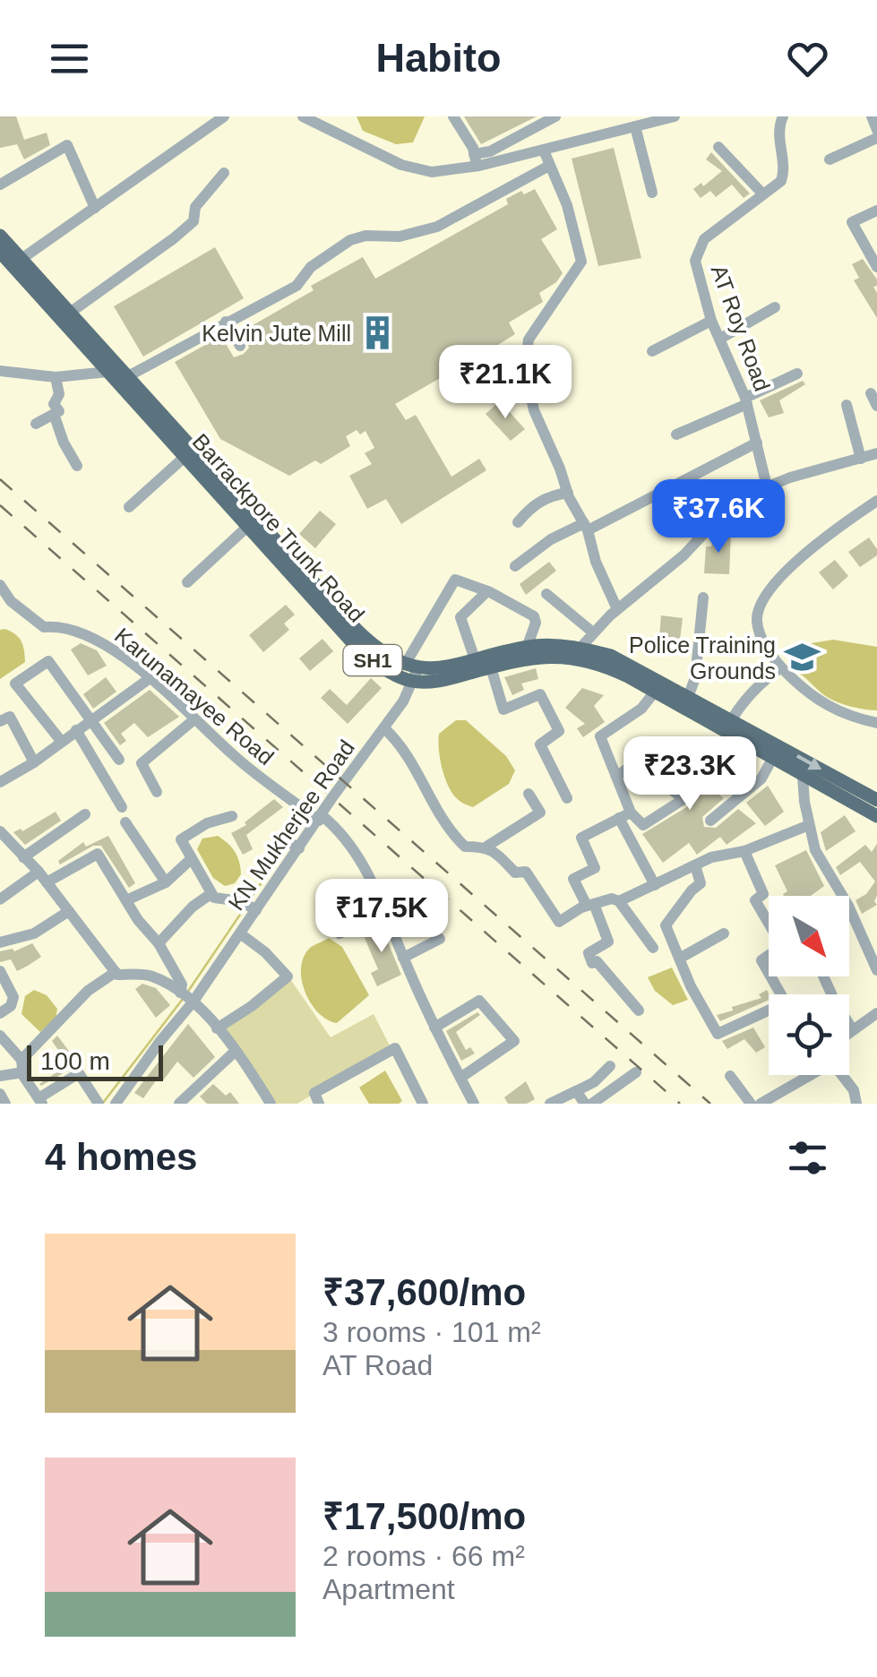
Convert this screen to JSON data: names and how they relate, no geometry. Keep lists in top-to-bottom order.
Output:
{
  "streets": {
    "main road": ["Barrackpore Trunk Road", "SH1"],
    "street": ["AT Roy Road", "Karunamayee Road", "KN Mukherjee Road"]
  },
  "crossings": [
    ["Barrackpore Trunk Road", "SH1"],
    ["Barrackpore Trunk Road", "KN Mukherjee Road"],
    ["SH1", "KN Mukherjee Road"],
    ["Karunamayee Road", "KN Mukherjee Road"]
  ],
  "places": {
    "building": ["Kelvin Jute Mill"],
    "school or university": ["Police Training Grounds"]
  },
  "scale_bar": "100 m",
  "north": "bottom right",
  "page": {
    "header": "Habito",
    "price": [
      "₹21.1K",
      "₹37.6K",
      "₹23.3K",
      "₹17.5K"
    ],
    "scale": "100 m",
    "heading": "4 homes",
    "list": [
      {
        "name": "₹37,600/mo",
        "note": "3 rooms · 101 m² · AT Road"
      },
      {
        "name": "₹17,500/mo",
        "note": "2 rooms · 66 m² · Apartment"
      }
    ]
  }
}
